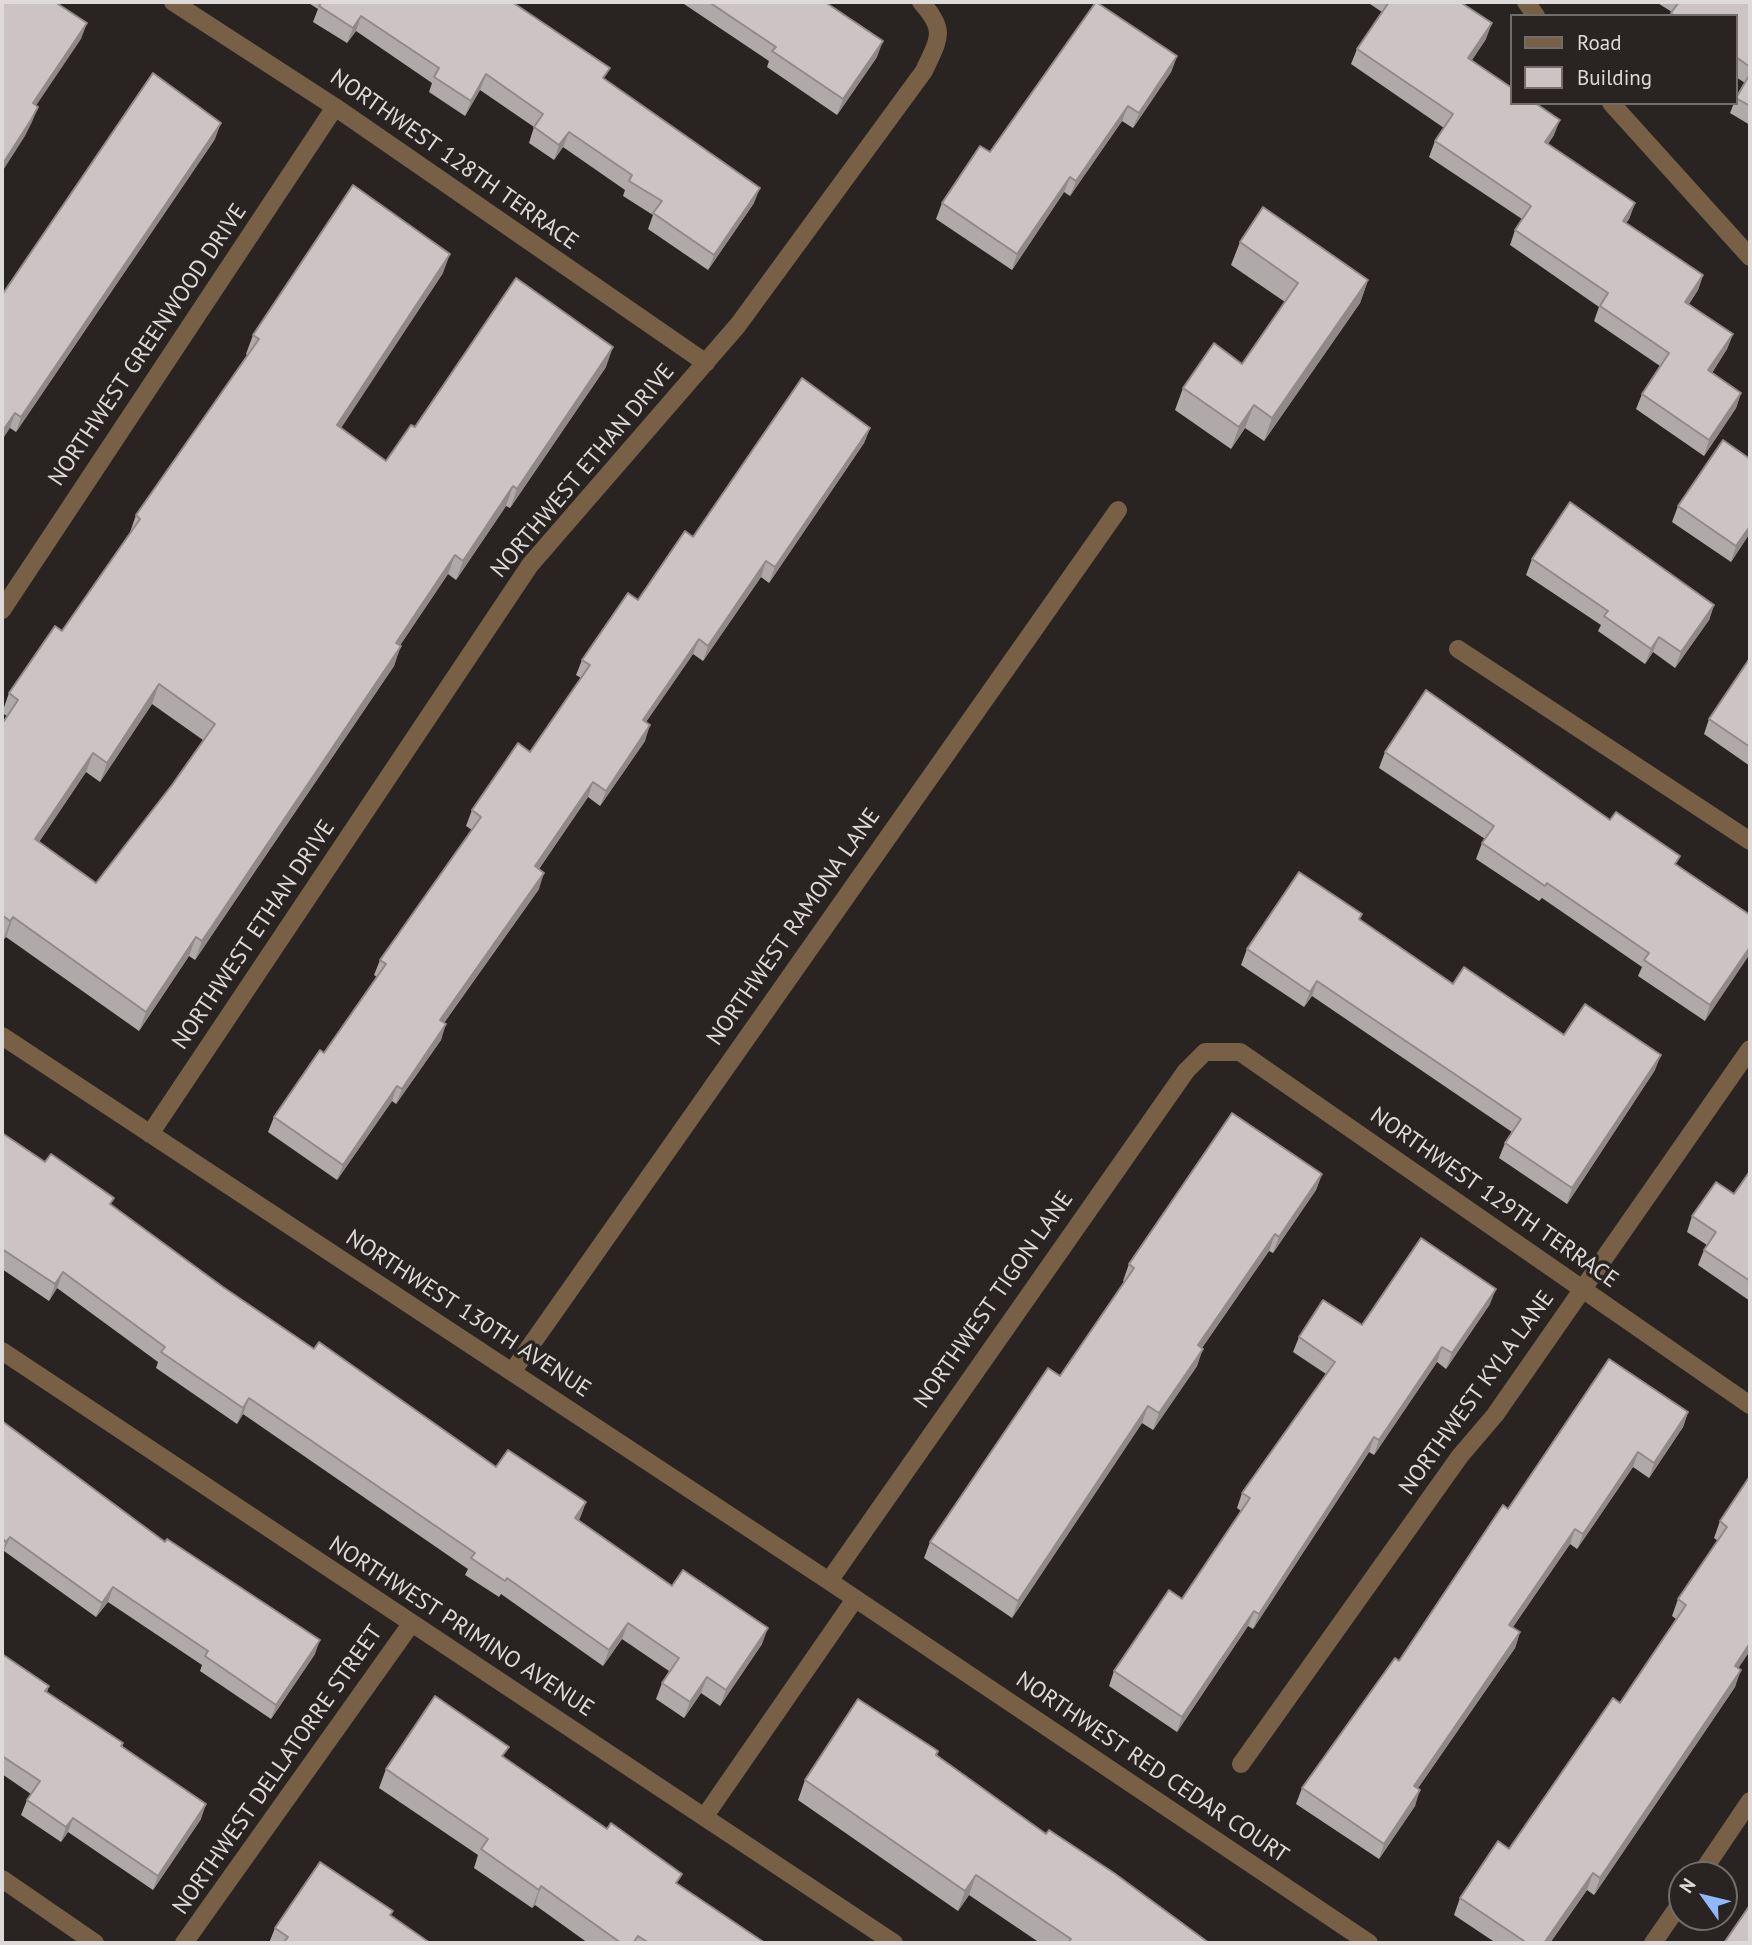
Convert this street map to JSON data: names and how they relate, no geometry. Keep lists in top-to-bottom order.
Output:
{
  "streets": {
    "street": [
      "NORTHWEST 128TH TERRACE",
      "NORTHWEST GREENWOOD DRIVE",
      "NORTHWEST ETHAN DRIVE",
      "NORTHWEST RAMONA LANE",
      "NORTHWEST 129TH TERRACE",
      "NORTHWEST TIGON LANE",
      "NORTHWEST 130TH AVENUE",
      "NORTHWEST KYLA LANE",
      "NORTHWEST PRIMINO AVENUE",
      "NORTHWEST RED CEDAR COURT",
      "NORTHWEST DELLATORRE STREET"
    ]
  },
  "crossings": [
    ["NORTHWEST 128TH TERRACE", "NORTHWEST GREENWOOD DRIVE"],
    ["NORTHWEST 128TH TERRACE", "NORTHWEST ETHAN DRIVE"],
    ["NORTHWEST ETHAN DRIVE", "NORTHWEST 130TH AVENUE"],
    ["NORTHWEST RAMONA LANE", "NORTHWEST 130TH AVENUE"],
    ["NORTHWEST 129TH TERRACE", "NORTHWEST TIGON LANE"],
    ["NORTHWEST 129TH TERRACE", "NORTHWEST KYLA LANE"],
    ["NORTHWEST TIGON LANE", "NORTHWEST 130TH AVENUE"],
    ["NORTHWEST 130TH AVENUE", "NORTHWEST RED CEDAR COURT"],
    ["NORTHWEST PRIMINO AVENUE", "NORTHWEST DELLATORRE STREET"]
  ],
  "legend": ["Road", "Building"],
  "north": "top left"
}
